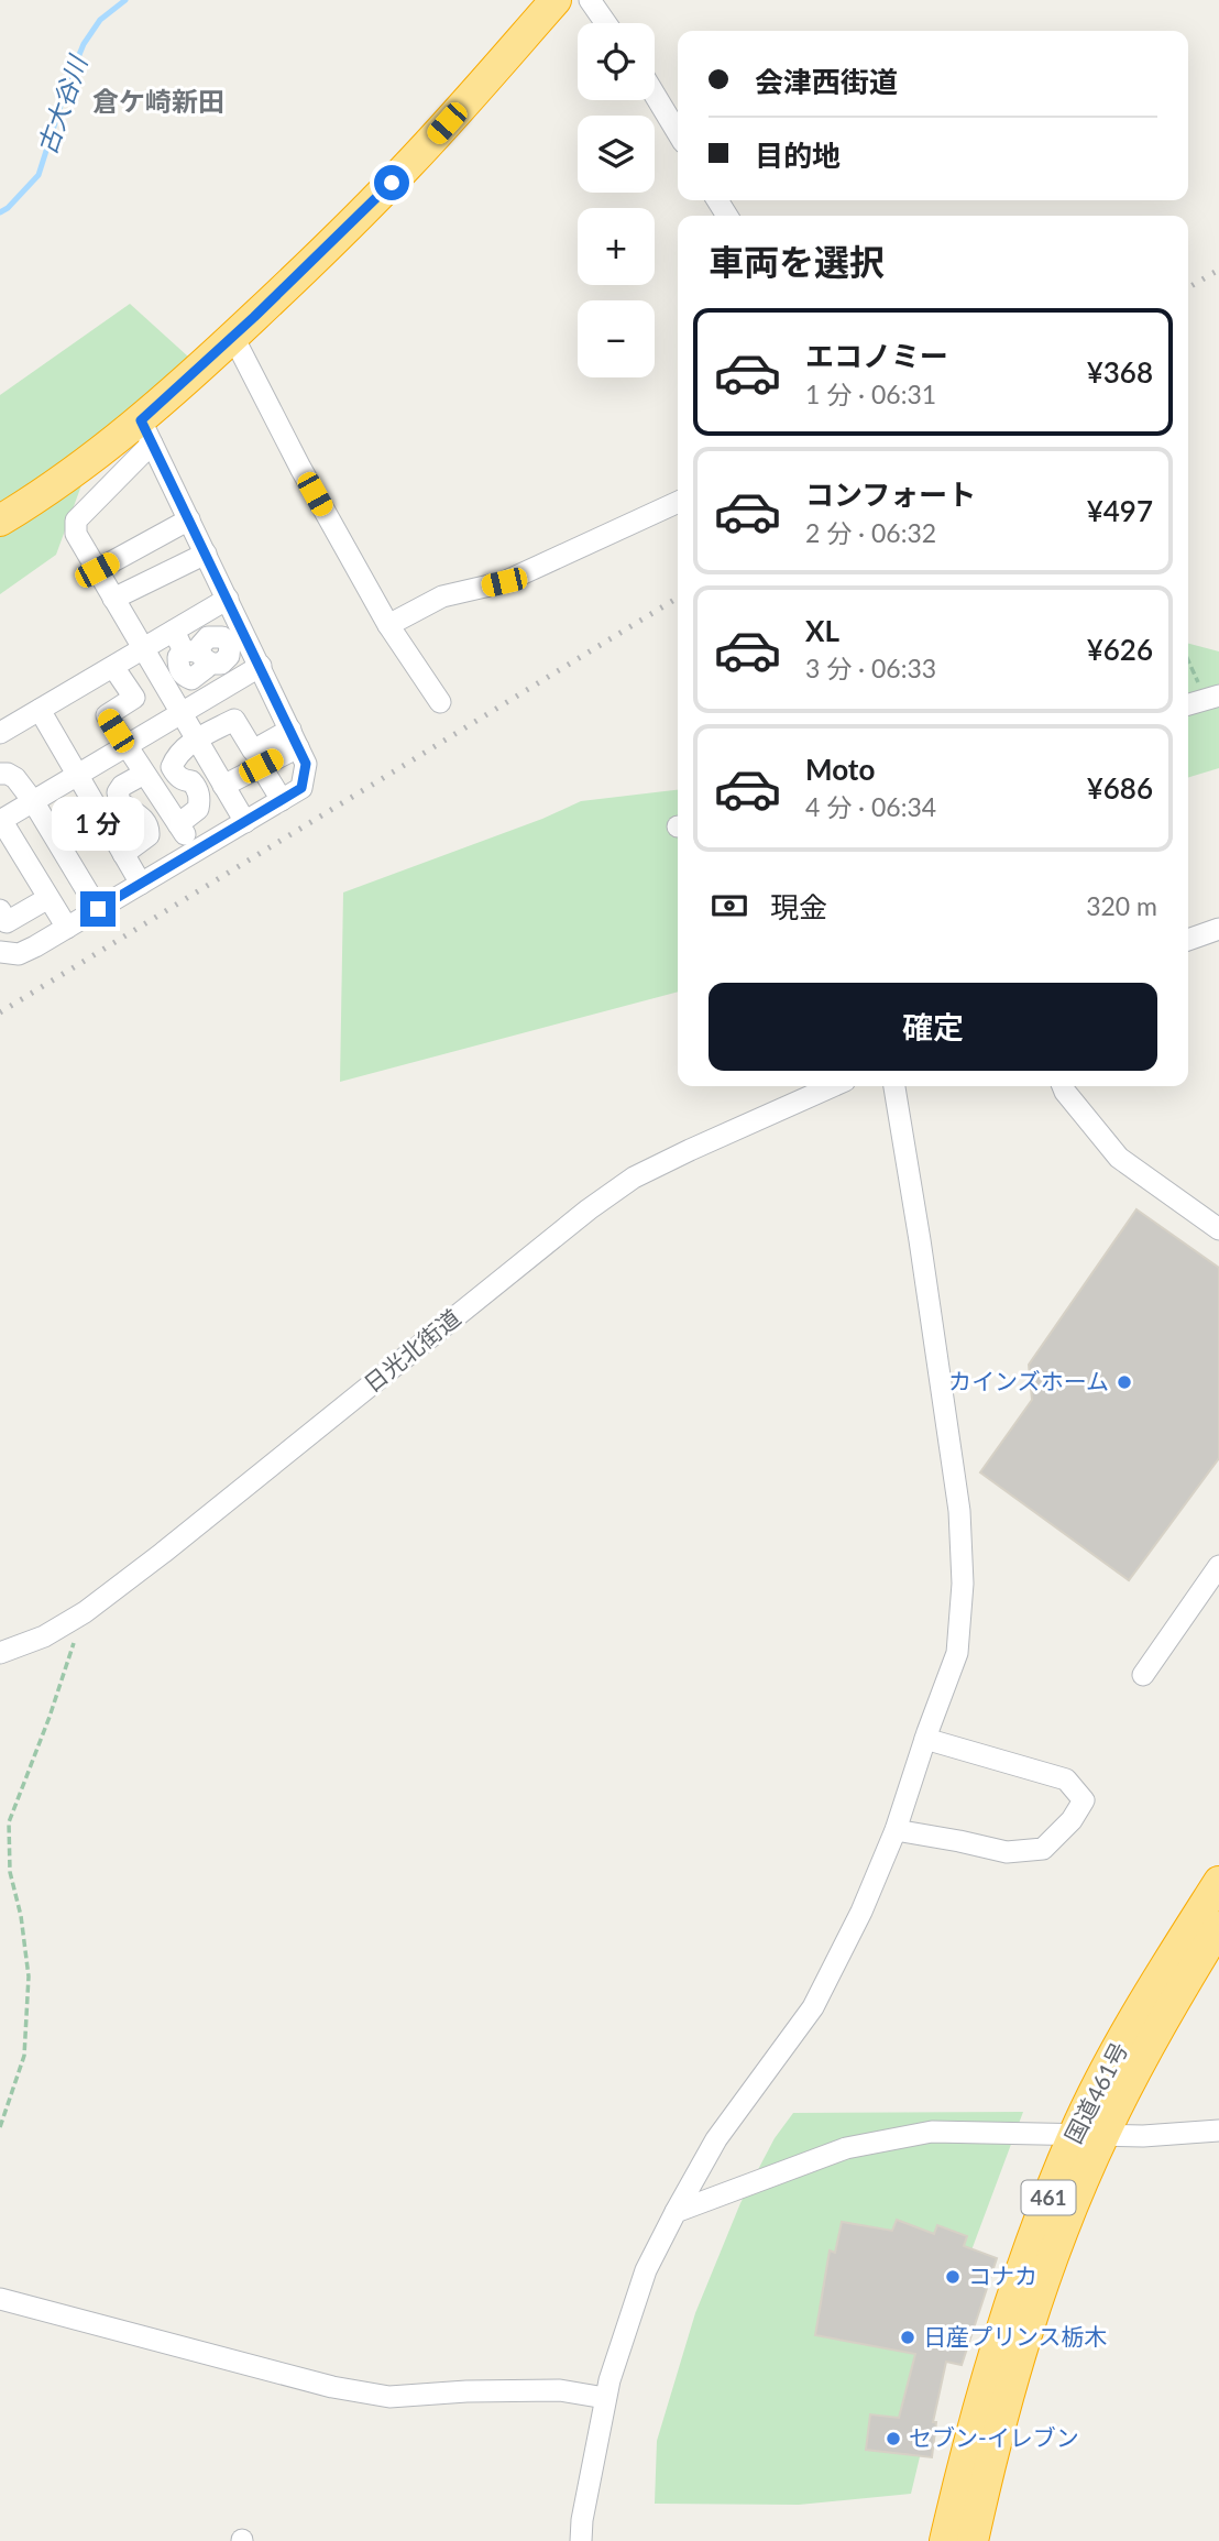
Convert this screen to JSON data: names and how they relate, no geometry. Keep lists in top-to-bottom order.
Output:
{
  "streets": {
    "highway": ["国道461号", "461"],
    "street": ["日光北街道"]
  },
  "districts": ["倉ケ崎新田"],
  "water": ["古大谷川"],
  "places": [
    "カインズホーム",
    "コナカ",
    "日産プリンス栃木",
    "セブン-イレブン"
  ],
  "page": {
    "map_buttons": ["+", "−"],
    "banner": ["会津西街道", "目的地"],
    "heading": "車両を選択",
    "list": [
      {
        "name": "エコノミー",
        "note": "1 分 · 06:31",
        "value": "¥368"
      },
      {
        "name": "コンフォート",
        "note": "2 分 · 06:32",
        "value": "¥497"
      },
      {
        "name": "XL",
        "note": "3 分 · 06:33",
        "value": "¥626"
      },
      {
        "name": "Moto",
        "note": "4 分 · 06:34",
        "value": "¥686"
      }
    ],
    "bubble": "1 分",
    "pay": ["現金", "320 m"],
    "buttons": "確定"
  }
}
